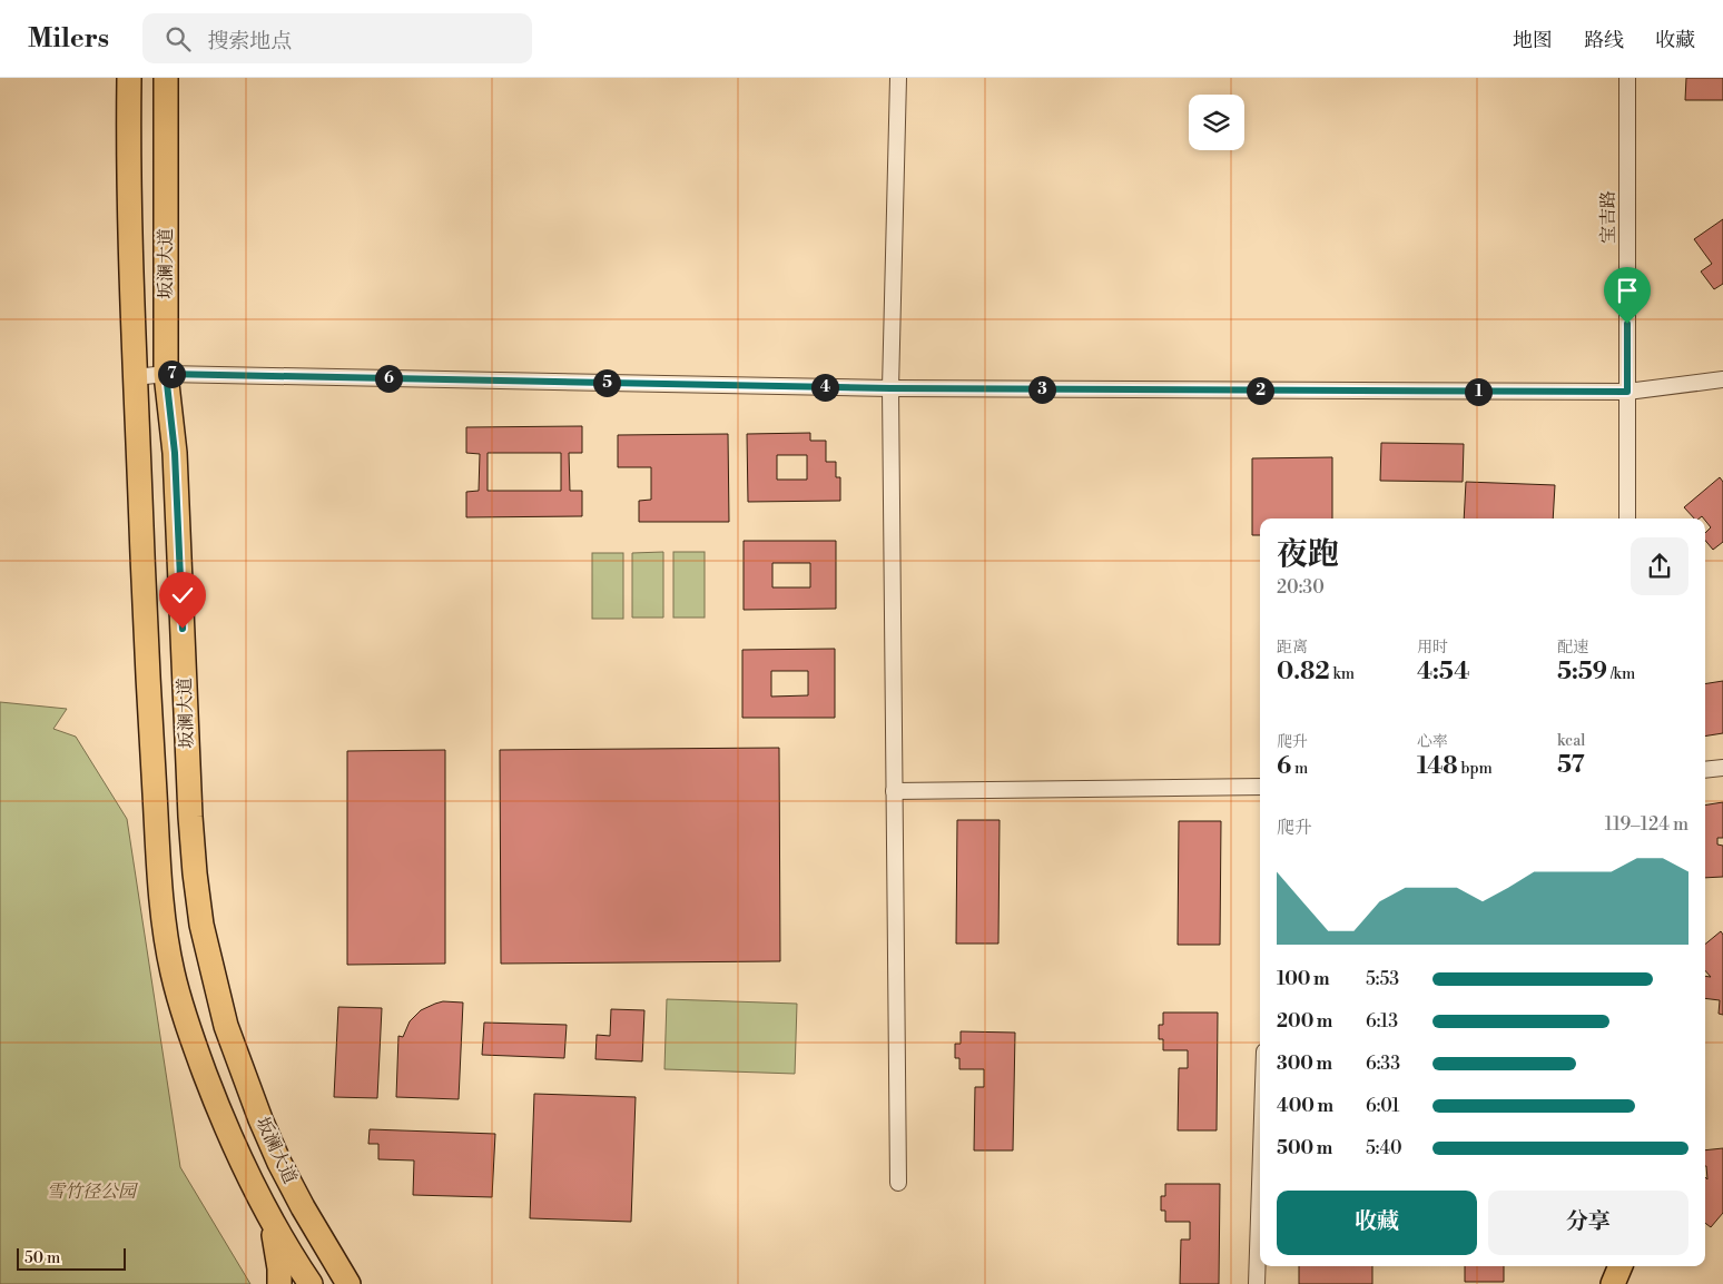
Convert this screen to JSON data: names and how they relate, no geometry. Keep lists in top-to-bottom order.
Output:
{
  "streets": {
    "main road": ["坂澜大道"],
    "street": ["宝吉路"]
  },
  "parks": ["雪竹径公园"],
  "scale_bar": "50 m",
  "page": {
    "header": "Milers",
    "search": "搜索地点",
    "nav": ["地图", "路线", "收藏"],
    "pins": [
      "7",
      "6",
      "5",
      "4",
      "3",
      "2",
      "1"
    ],
    "heading": ["夜跑", "20:30"],
    "stats": [
      ["距离", "0.82 km"],
      ["用时", "4:54"],
      ["配速", "5:59 /km"],
      ["爬升", "6 m"],
      ["心率", "148 bpm"],
      ["kcal", "57"]
    ],
    "chart": ["爬升", "119–124 m"],
    "list": [
      {
        "name": "100 m",
        "note": "5:53"
      },
      {
        "name": "200 m",
        "note": "6:13"
      },
      {
        "name": "300 m",
        "note": "6:33"
      },
      {
        "name": "400 m",
        "note": "6:01"
      },
      {
        "name": "500 m",
        "note": "5:40"
      }
    ],
    "buttons": ["收藏", "分享"],
    "scale": "50 m"
  }
}
